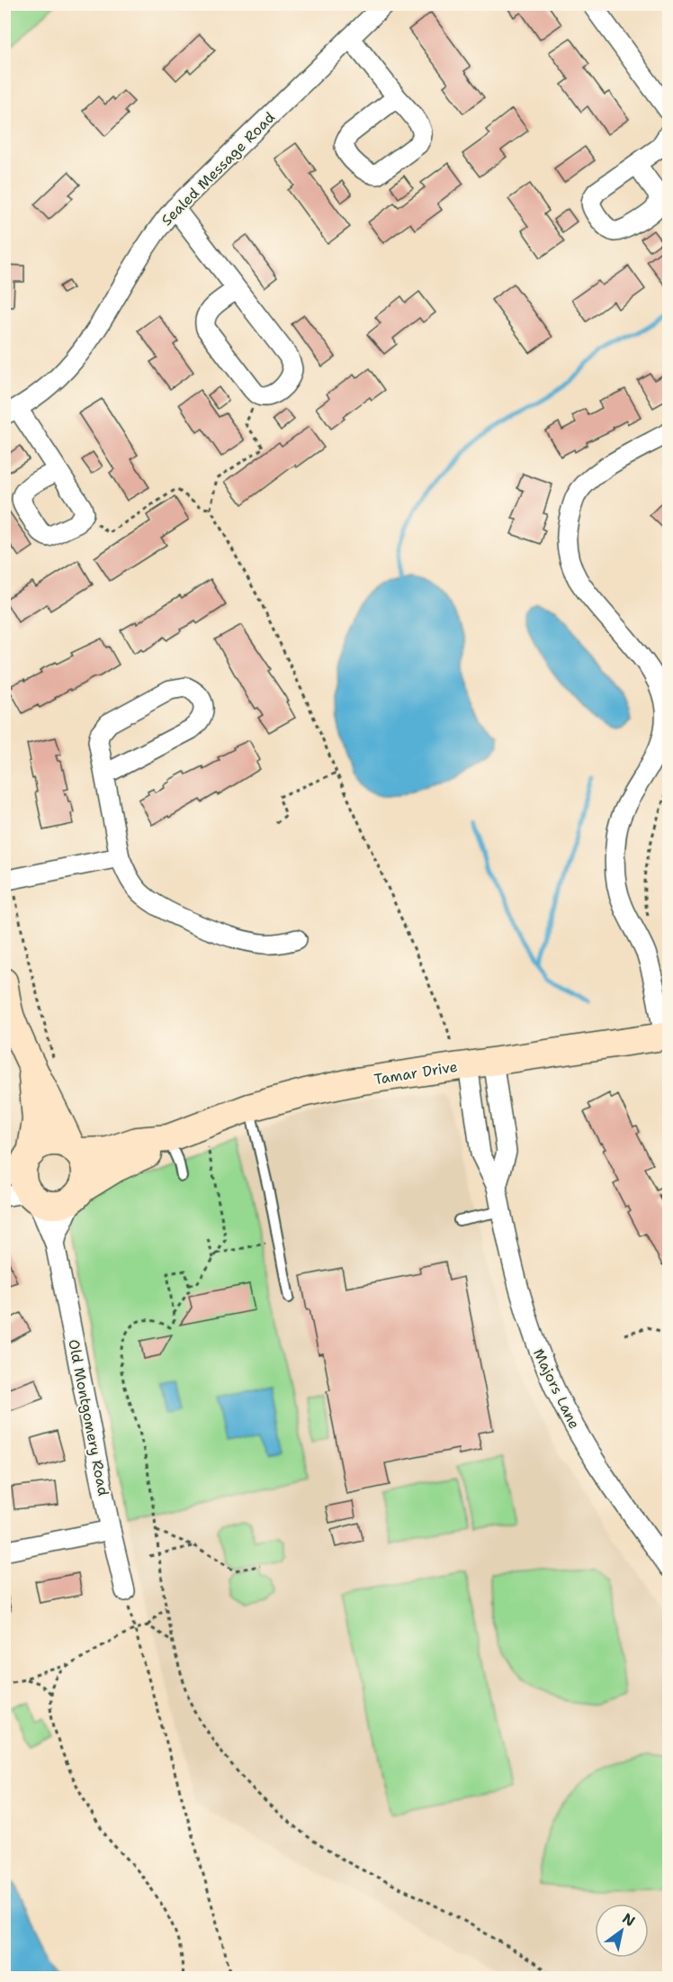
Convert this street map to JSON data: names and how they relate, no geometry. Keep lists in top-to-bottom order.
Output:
{
  "streets": {
    "street": [
      "Sealed Message Road",
      "Tamar Drive",
      "Majors Lane",
      "Old Montgomery Road"
    ]
  },
  "crossings": [
    ["Tamar Drive", "Majors Lane"],
    ["Tamar Drive", "Old Montgomery Road"]
  ],
  "north": "top right"
}
